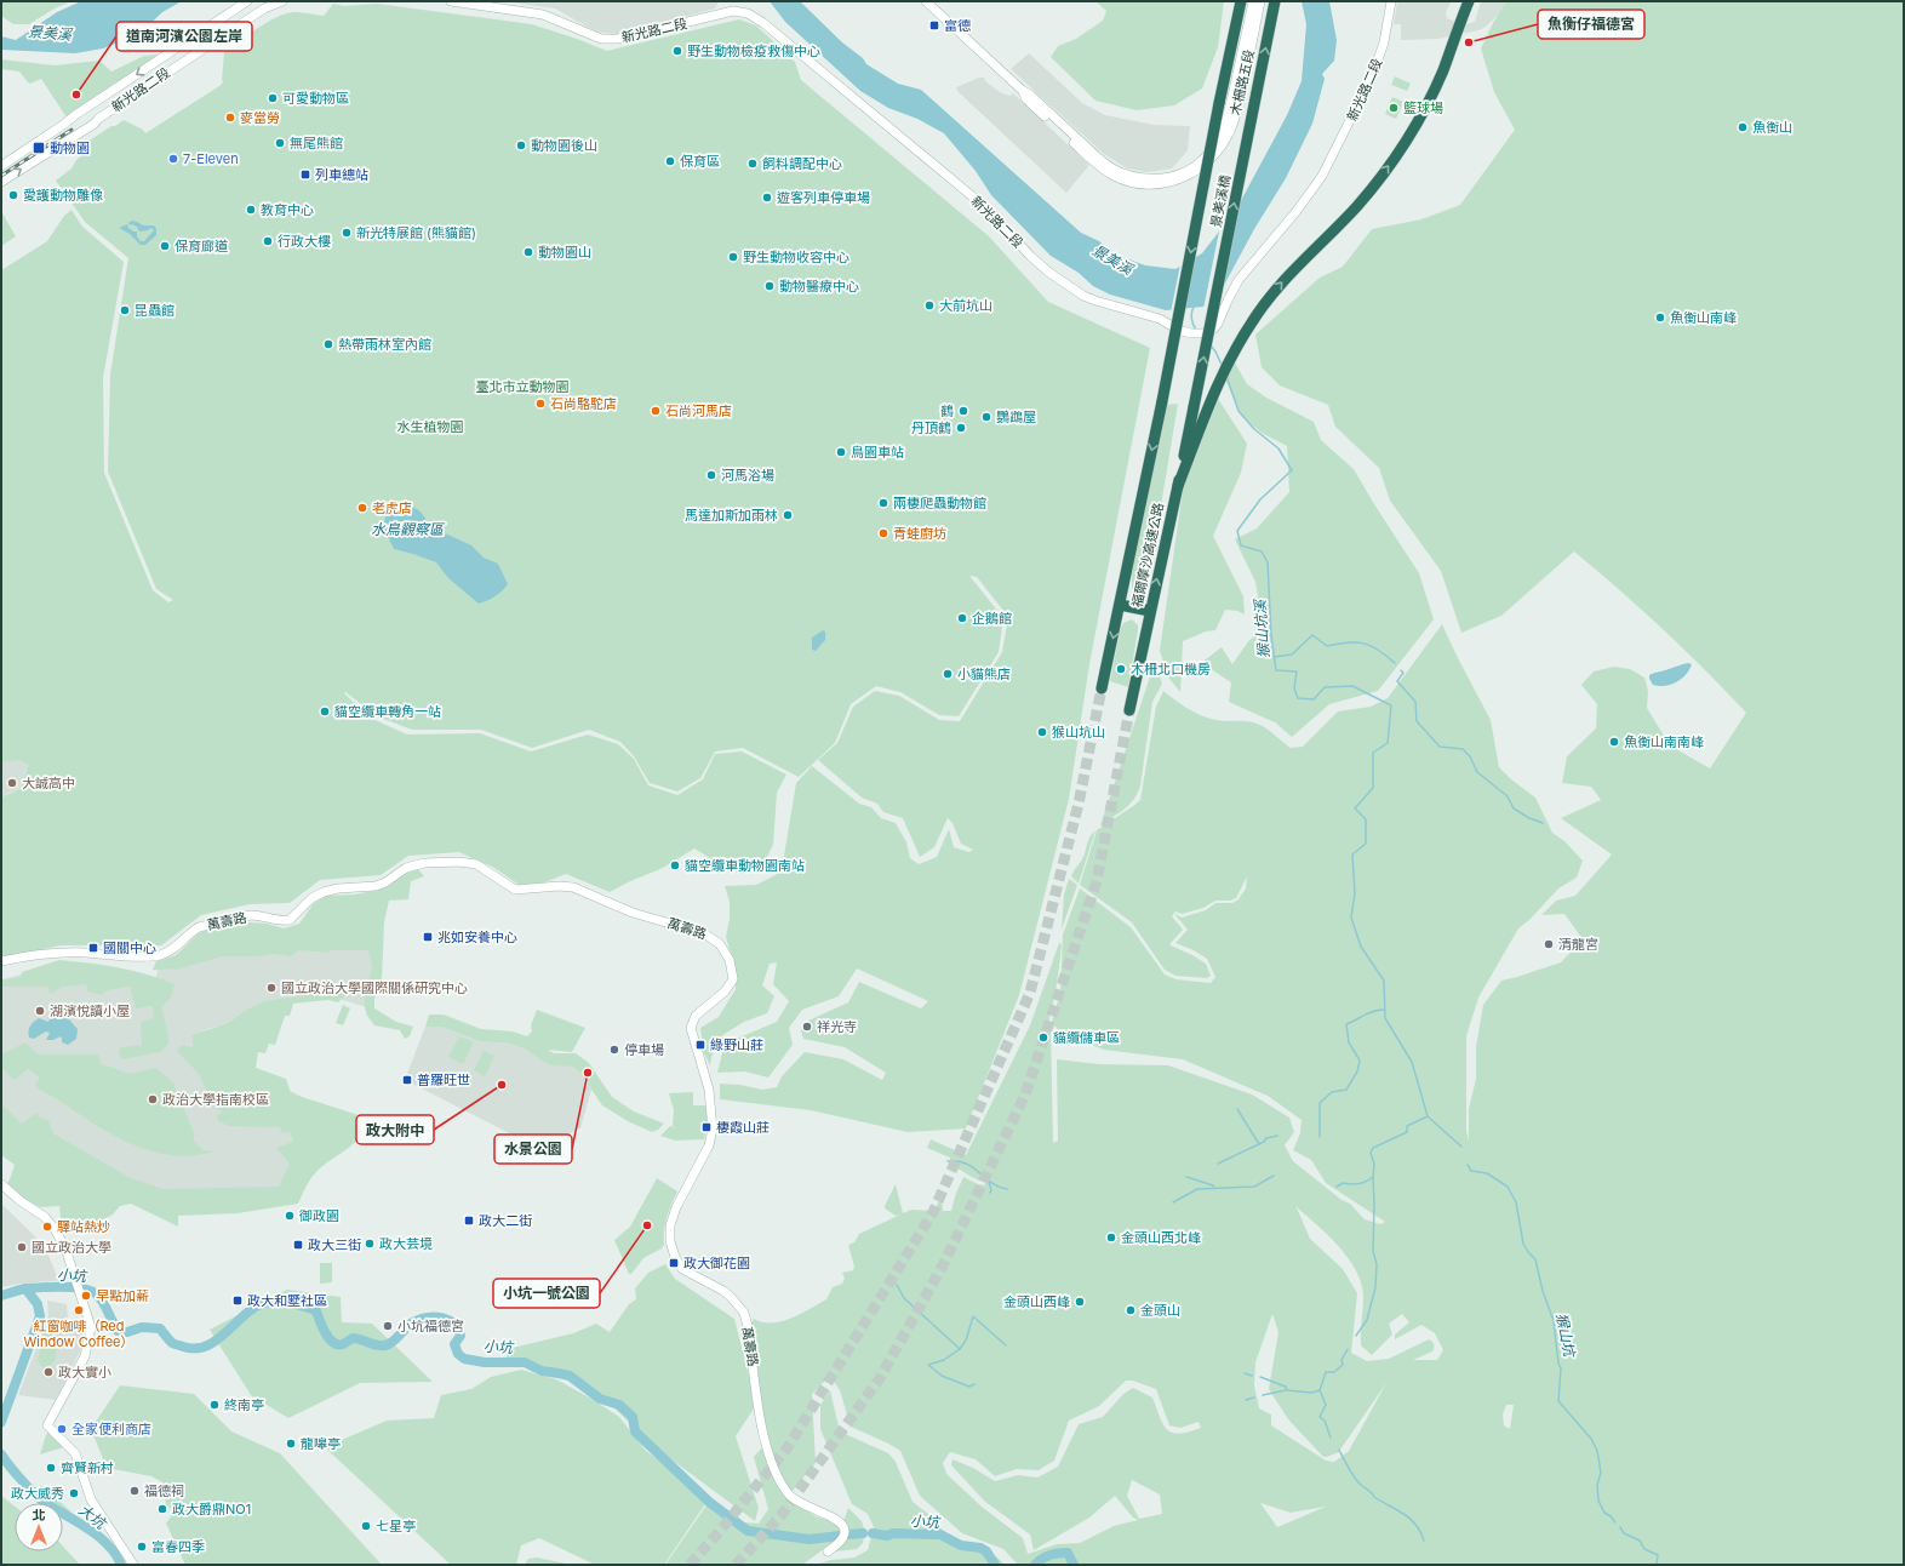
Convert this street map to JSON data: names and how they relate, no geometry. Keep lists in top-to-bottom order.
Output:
{
  "streets": {
    "highway": ["景美溪橋", "福爾摩沙高速公路"],
    "street": ["新光路二段", "木柵路五段", "萬壽路"]
  },
  "crossings": [
    ["景美溪橋", "福爾摩沙高速公路"]
  ],
  "water": [
    "景美溪",
    "水鳥觀察區",
    "猴山坑溪",
    "小坑",
    "猴山坑",
    "大坑"
  ],
  "parks": ["臺北市立動物園", "水生植物園"],
  "places": {
    "transit": [
      "富德",
      "動物園",
      "列車總站",
      "兆如安養中心",
      "國關中心",
      "綠野山莊",
      "普羅旺世",
      "棲霞山莊",
      "政大二街",
      "政大三街",
      "政大御花園",
      "政大和墅社區"
    ],
    "other": [
      "魚衡仔福德宮",
      "野生動物檢疫救傷中心",
      "道南河濱公園左岸",
      "可愛動物區",
      "籃球場",
      "麥當勞",
      "魚衡山",
      "無尾熊館",
      "動物園後山",
      "7-Eleven",
      "保育區",
      "飼料調配中心",
      "愛護動物雕像",
      "遊客列車停車場",
      "教育中心",
      "新光特展館 (熊貓館)",
      "行政大樓",
      "保育廊道",
      "動物園山",
      "野生動物收容中心",
      "動物醫療中心",
      "大前坑山",
      "昆蟲館",
      "魚衡山南峰",
      "熱帶雨林室內館",
      "石尚駱駝店",
      "石尚河馬店",
      "鶴",
      "鸚鵡屋",
      "丹頂鶴",
      "鳥園車站",
      "河馬浴場",
      "兩棲爬蟲動物館",
      "老虎店",
      "馬達加斯加雨林",
      "青蛙廚坊",
      "企鵝館",
      "木柵北口機房",
      "小貓熊店",
      "貓空纜車轉角一站",
      "猴山坑山",
      "魚衡山南南峰",
      "大誠高中",
      "貓空纜車動物園南站",
      "清龍宮",
      "國立政治大學國際關係研究中心",
      "湖濱悅讀小屋",
      "祥光寺",
      "貓纜儲車區",
      "停車場",
      "水景公園",
      "政大附中",
      "政治大學指南校區",
      "御政園",
      "小坑一號公園",
      "驛站熱炒",
      "金頭山西北峰",
      "政大芸境",
      "國立政治大學",
      "早點加薪",
      "金頭山西峰",
      "紅窗咖啡（Red Window Coffee）",
      "金頭山",
      "小坑福德宮",
      "政大實小",
      "終南亭",
      "全家便利商店",
      "龍嗥亭",
      "齊賢新村",
      "福德祠",
      "政大威秀",
      "政大爵鼎NO1",
      "七星亭",
      "富春四季"
    ]
  },
  "north": "top"
}
